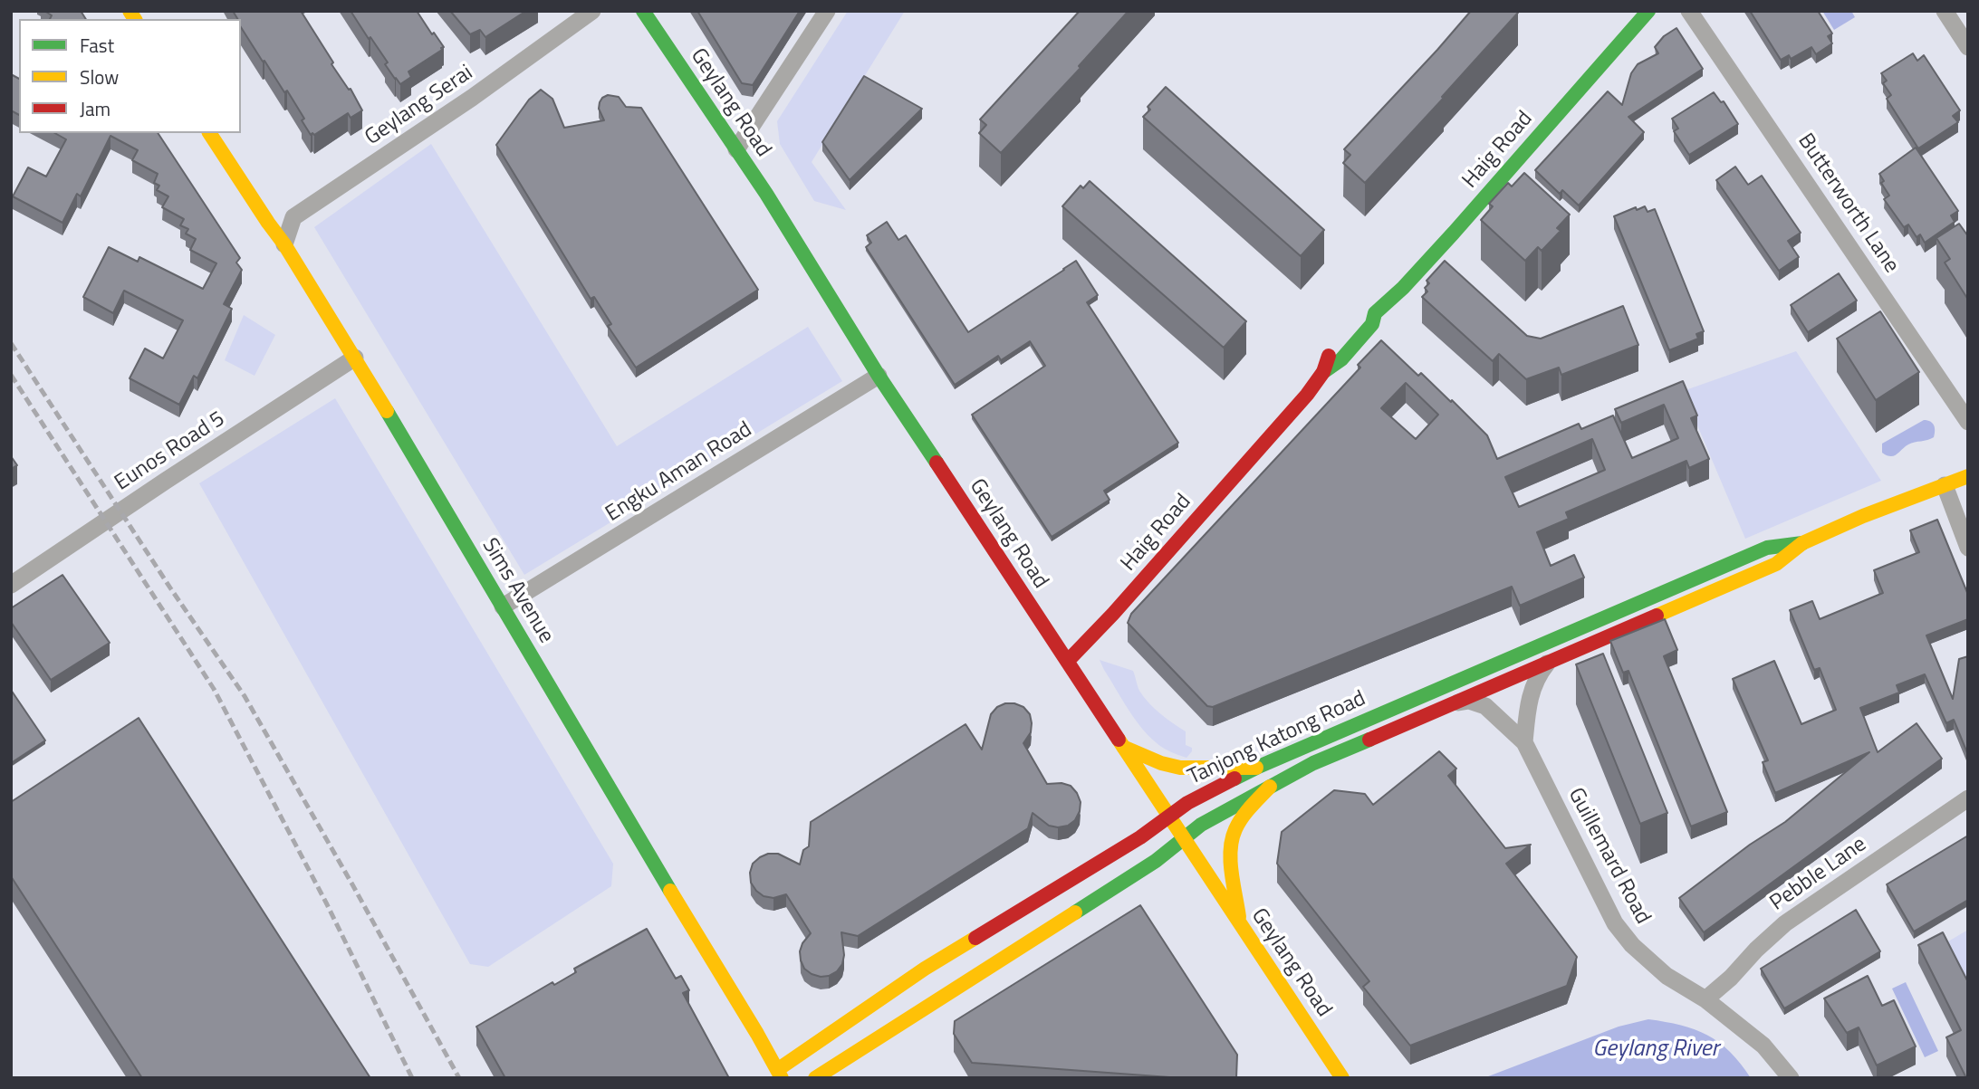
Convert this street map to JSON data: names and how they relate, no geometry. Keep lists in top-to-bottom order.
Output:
{
  "streets": {
    "main road": [
      "Geylang Road",
      "Haig Road",
      "Sims Avenue",
      "Tanjong Katong Road"
    ],
    "street": [
      "Geylang Serai",
      "Butterworth Lane",
      "Eunos Road 5",
      "Engku Aman Road",
      "Guillemard Road",
      "Pebble Lane"
    ]
  },
  "crossings": [
    ["Geylang Road", "Haig Road"],
    ["Geylang Road", "Engku Aman Road"],
    ["Geylang Road", "Tanjong Katong Road"],
    ["Geylang Serai", "Sims Avenue"],
    ["Eunos Road 5", "Sims Avenue"],
    ["Engku Aman Road", "Sims Avenue"],
    ["Sims Avenue", "Tanjong Katong Road"],
    ["Tanjong Katong Road", "Guillemard Road"],
    ["Guillemard Road", "Pebble Lane"]
  ],
  "water": ["Geylang River"],
  "legend": ["Fast", "Slow", "Jam"]
}
